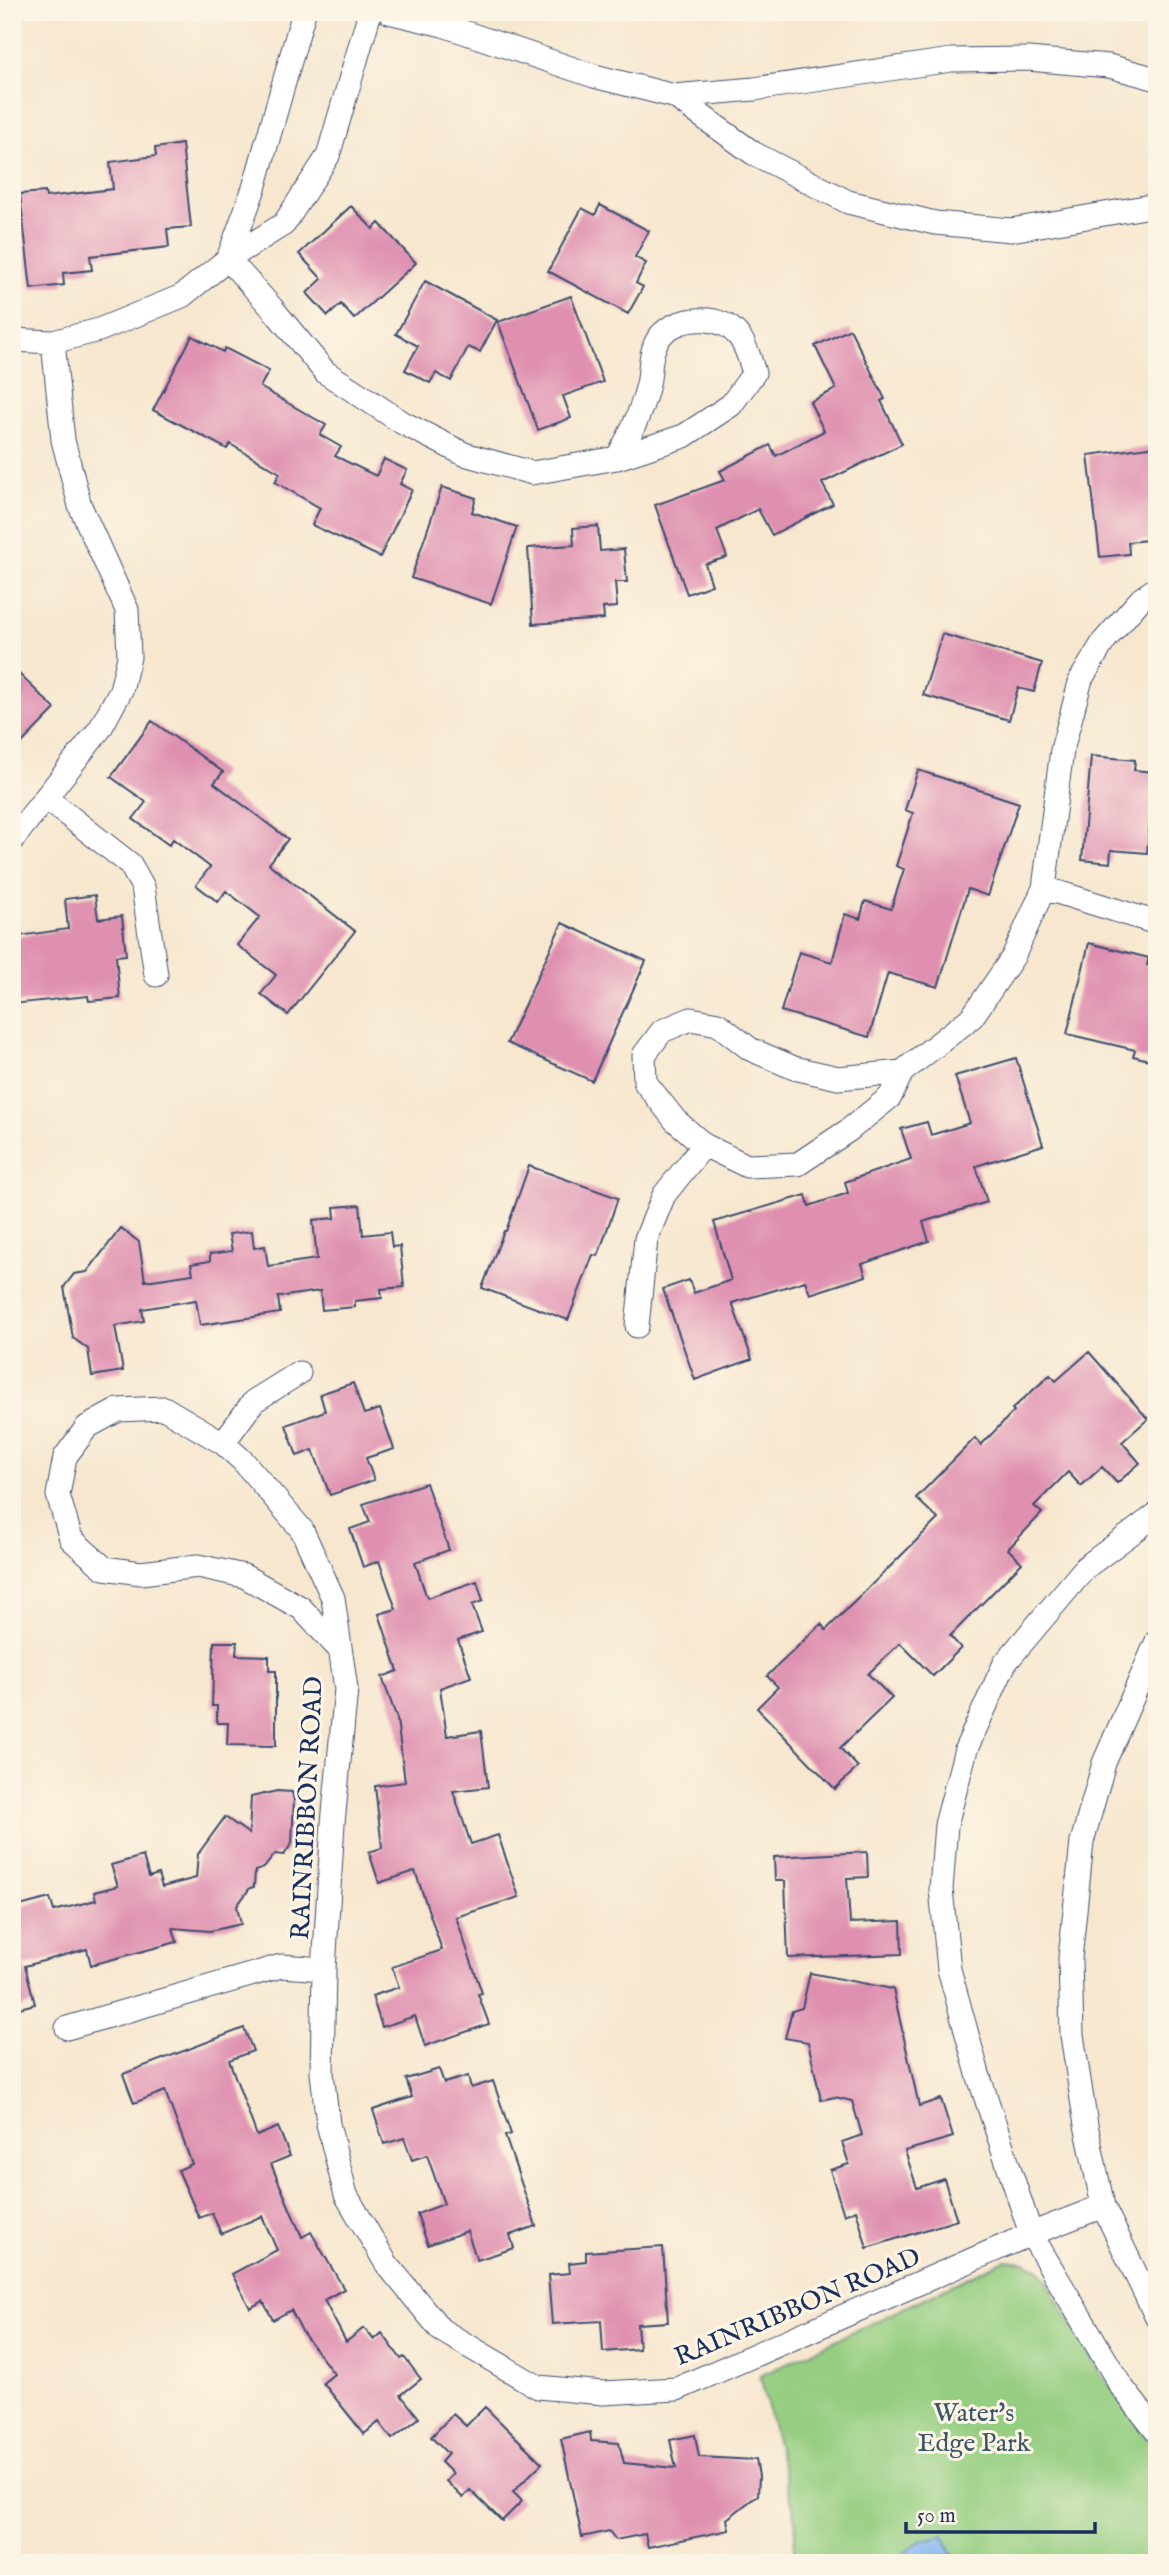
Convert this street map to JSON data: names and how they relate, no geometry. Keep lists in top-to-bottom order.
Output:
{
  "streets": {
    "street": ["RAINRIBBON ROAD"]
  },
  "parks": ["Water's Edge Park"],
  "scale_bar": "50 m"
}
